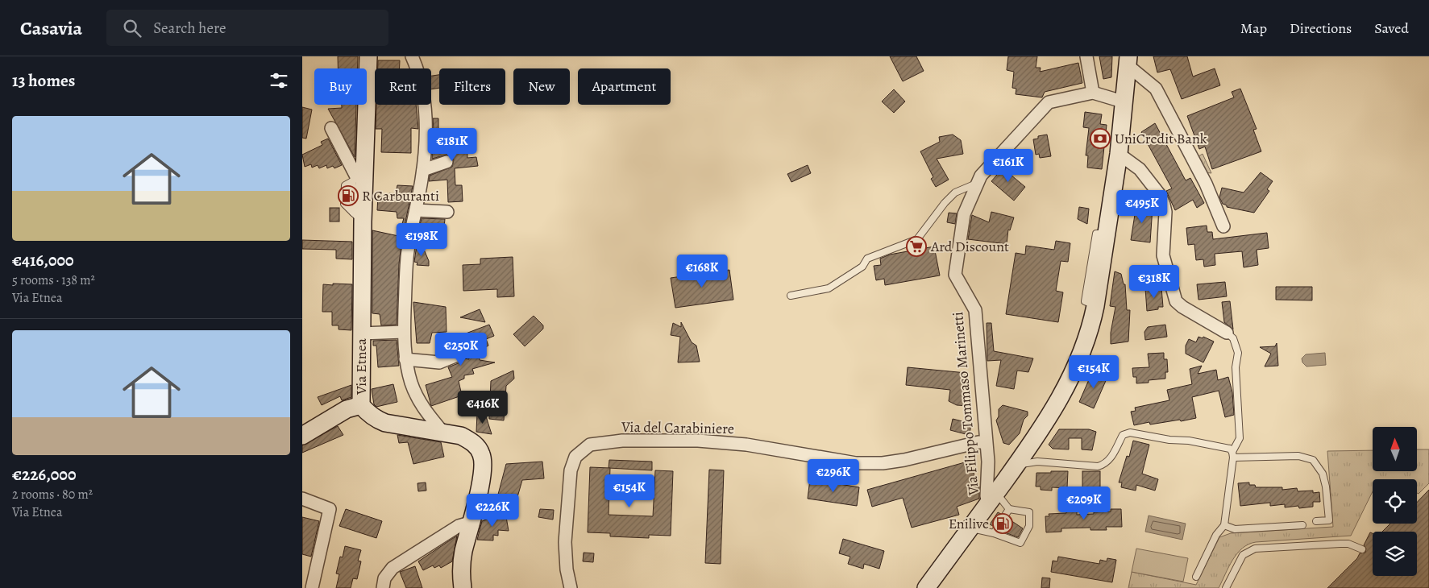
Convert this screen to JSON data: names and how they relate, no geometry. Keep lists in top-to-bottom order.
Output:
{
  "streets": {
    "main road": ["Via Etnea"],
    "street": ["Via Filippo Tommaso Marinetti", "Via del Carabiniere"]
  },
  "crossings": [
    ["Via Filippo Tommaso Marinetti", "Via del Carabiniere"]
  ],
  "places": {
    "bank": ["UniCredit Bank"],
    "fuel station": ["R Carburanti", "Enilive"],
    "supermarket": ["Ard Discount"]
  },
  "north": "top",
  "page": {
    "header": "Casavia",
    "search": "Search here",
    "nav": ["Map", "Directions", "Saved"],
    "heading": "13 homes",
    "chip": [
      "Buy",
      "Rent",
      "Filters",
      "New",
      "Apartment"
    ],
    "list": [
      {
        "name": "€416,000",
        "note": "5 rooms · 138 m² · Via Etnea"
      },
      {
        "name": "€226,000",
        "note": "2 rooms · 80 m² · Via Etnea"
      }
    ],
    "price": [
      "€181K",
      "€161K",
      "€495K",
      "€198K",
      "€168K",
      "€318K",
      "€250K",
      "€154K",
      "€416K",
      "€296K",
      "€154K",
      "€209K",
      "€226K"
    ]
  }
}
